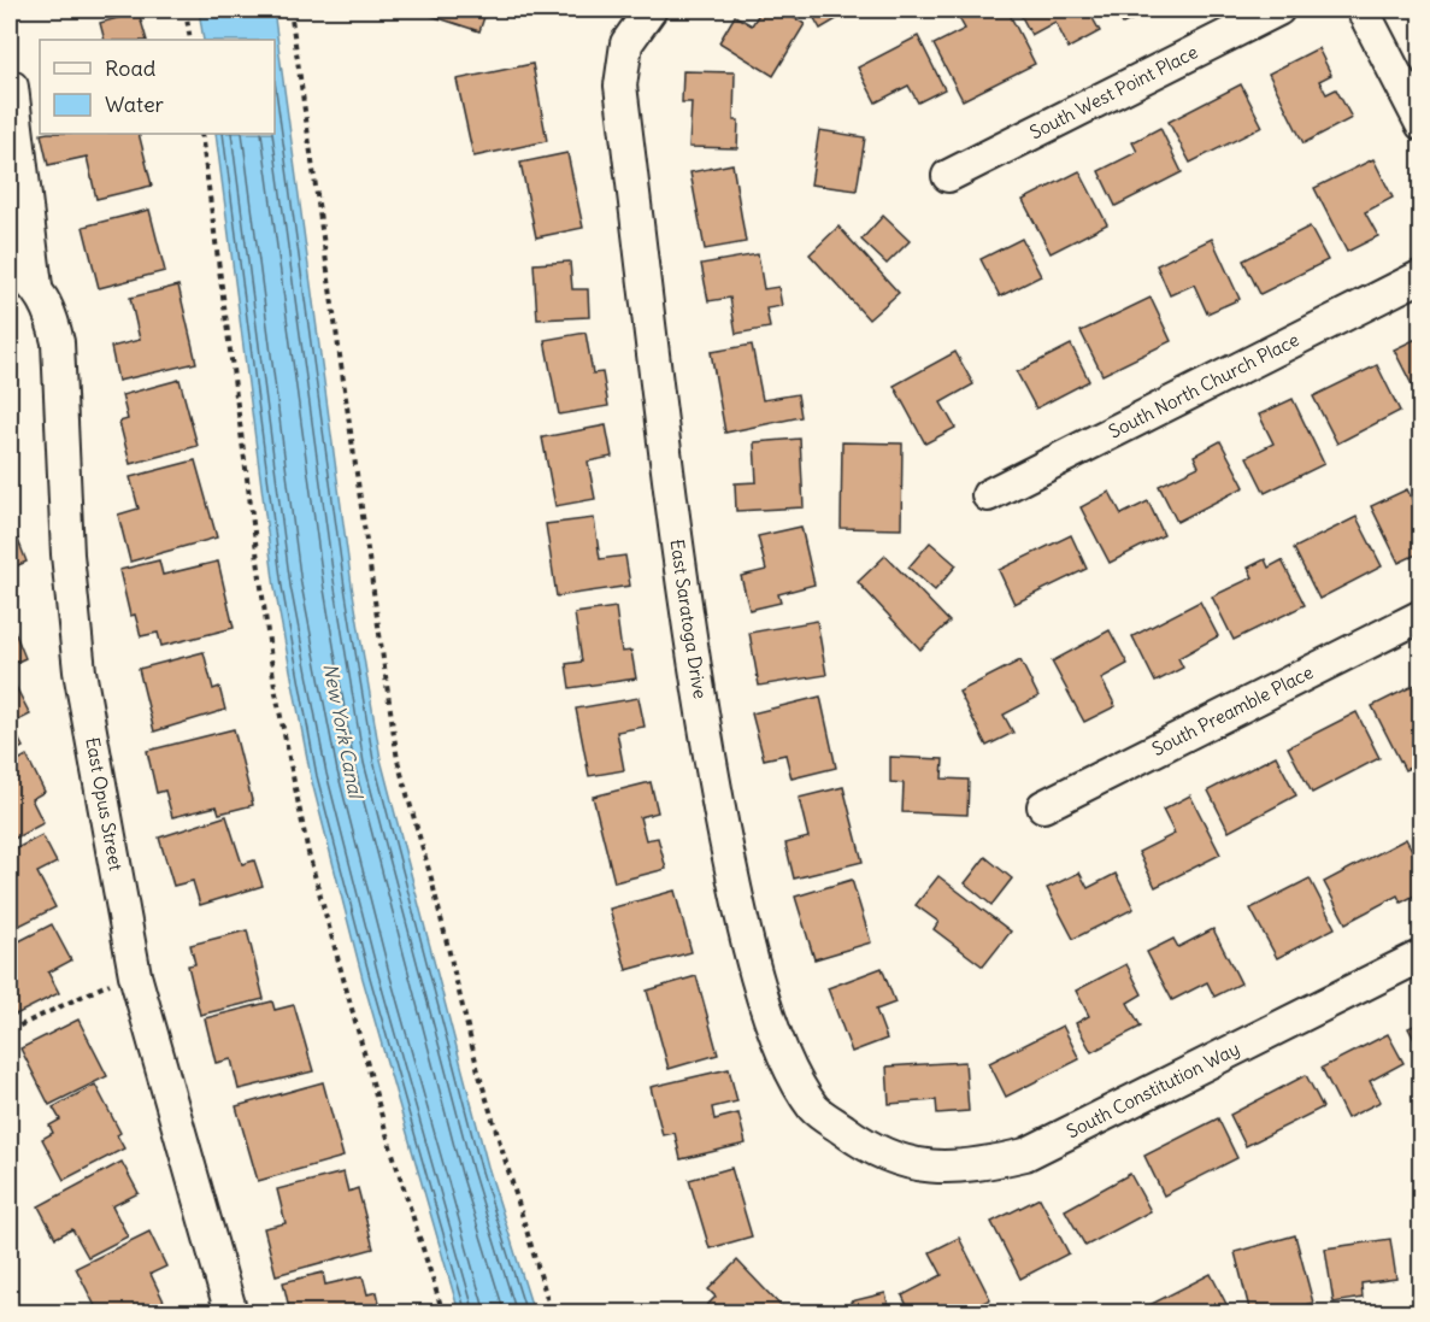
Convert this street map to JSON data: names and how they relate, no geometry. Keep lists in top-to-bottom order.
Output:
{
  "streets": {
    "street": [
      "South West Point Place",
      "South North Church Place",
      "East Saratoga Drive",
      "South Preamble Place",
      "East Opus Street",
      "South Constitution Way"
    ]
  },
  "crossings": [
    ["East Saratoga Drive", "South Constitution Way"]
  ],
  "water": ["New York Canal"],
  "legend": ["Road", "Water"]
}
